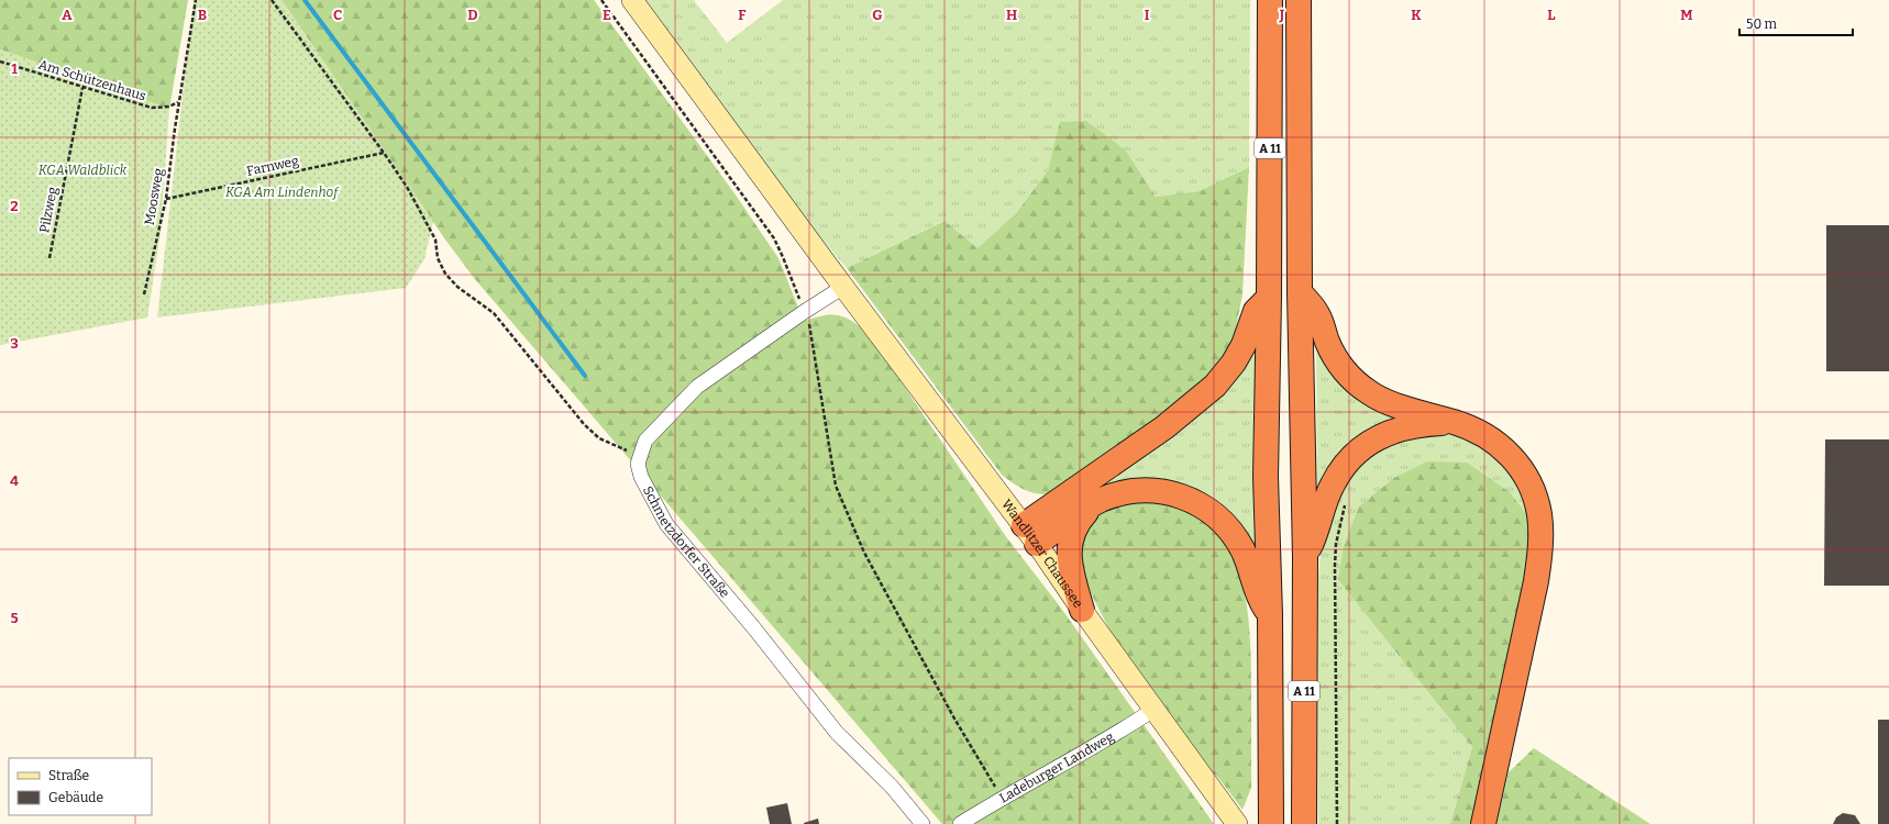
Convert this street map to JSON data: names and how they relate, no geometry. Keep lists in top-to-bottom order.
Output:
{
  "streets": {
    "highway": ["A 11"],
    "main road": ["Wandlitzer Chaussee"],
    "street": ["Schmetzdorfer Straße", "Ladeburger Landweg"],
    "path": [
      "Am Schützenhaus",
      "Farnweg",
      "Moosweg",
      "Pilzweg"
    ]
  },
  "crossings": [
    ["Am Schützenhaus", "Moosweg"],
    ["Am Schützenhaus", "Pilzweg"],
    ["Farnweg", "Moosweg"],
    ["Wandlitzer Chaussee", "Ladeburger Landweg"]
  ],
  "parks": ["KGA Waldblick", "KGA Am Lindenhof"],
  "legend": ["Straße", "Gebäude"],
  "scale_bar": "50 m",
  "grid": {
    "columns": [
      "A",
      "B",
      "C",
      "D",
      "E",
      "F",
      "G",
      "H",
      "I",
      "J",
      "K",
      "L",
      "M"
    ],
    "rows": [
      "1",
      "2",
      "3",
      "4",
      "5"
    ]
  }
}
